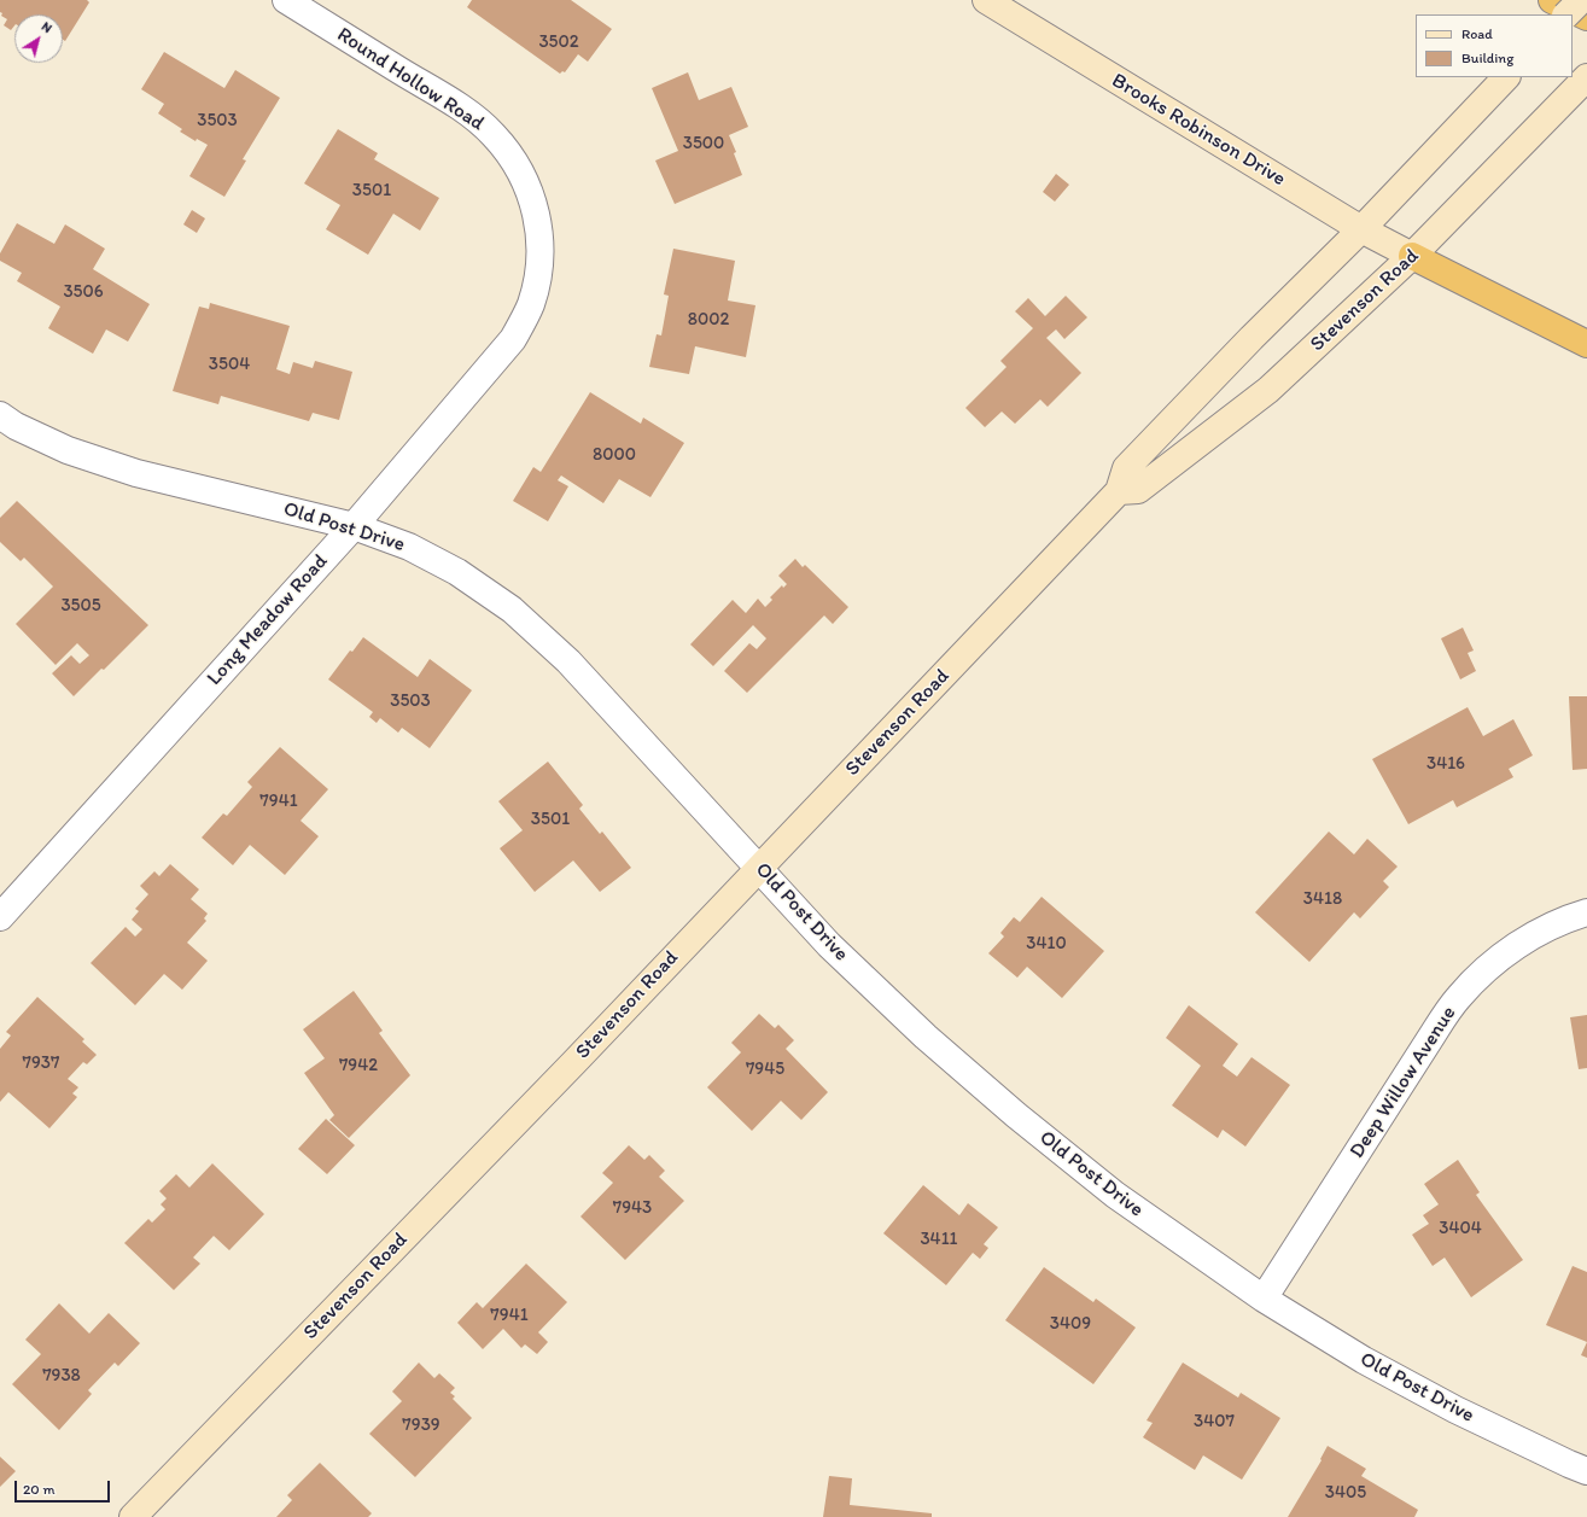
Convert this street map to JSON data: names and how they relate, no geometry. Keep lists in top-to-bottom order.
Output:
{
  "streets": {
    "main road": ["Brooks Robinson Drive", "Stevenson Road"],
    "street": [
      "Round Hollow Road",
      "Old Post Drive",
      "Long Meadow Road",
      "Deep Willow Avenue"
    ]
  },
  "crossings": [
    ["Round Hollow Road", "Long Meadow Road"],
    ["Brooks Robinson Drive", "Stevenson Road"],
    ["Stevenson Road", "Old Post Drive"],
    ["Old Post Drive", "Long Meadow Road"],
    ["Old Post Drive", "Deep Willow Avenue"]
  ],
  "house_numbers": [
    "3502",
    "3503",
    "3500",
    "3501",
    "3506",
    "8002",
    "3504",
    "8000",
    "3505",
    "3503",
    "3416",
    "7941",
    "3501",
    "3418",
    "3410",
    "7937",
    "7942",
    "7945",
    "7943",
    "3404",
    "3411",
    "7941",
    "3409",
    "7938",
    "3407",
    "7939",
    "3405"
  ],
  "legend": ["Road", "Building"],
  "scale_bar": "20 m",
  "north": "top right"
}
